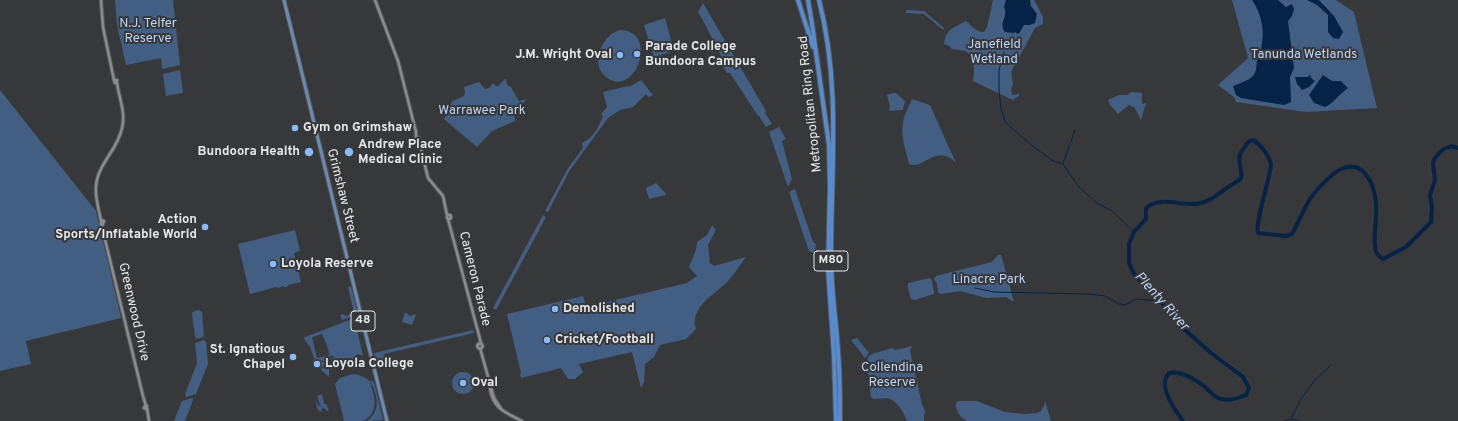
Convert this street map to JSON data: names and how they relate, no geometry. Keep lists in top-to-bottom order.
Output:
{
  "streets": {
    "highway": ["Metropolitan Ring Road", "M80"],
    "main road": ["Grimshaw Street", "48"],
    "street": ["Cameron Parade", "Greenwood Drive"]
  },
  "water": ["Plenty River"],
  "parks": [
    "N.J. Telfer Reserve",
    "Janefield Wetland",
    "Tanunda Wetlands",
    "Warrawee Park",
    "Linacre Park",
    "Collendina Reserve"
  ],
  "places": [
    "Parade College Bundoora Campus",
    "J.M. Wright Oval",
    "Gym on Grimshaw",
    "Bundoora Health",
    "Andrew Place Medical Clinic",
    "Action Sports/Inflatable World",
    "Loyola Reserve",
    "Demolished",
    "Cricket/Football",
    "St. Ignatious Chapel",
    "Loyola College",
    "Oval"
  ]
}
